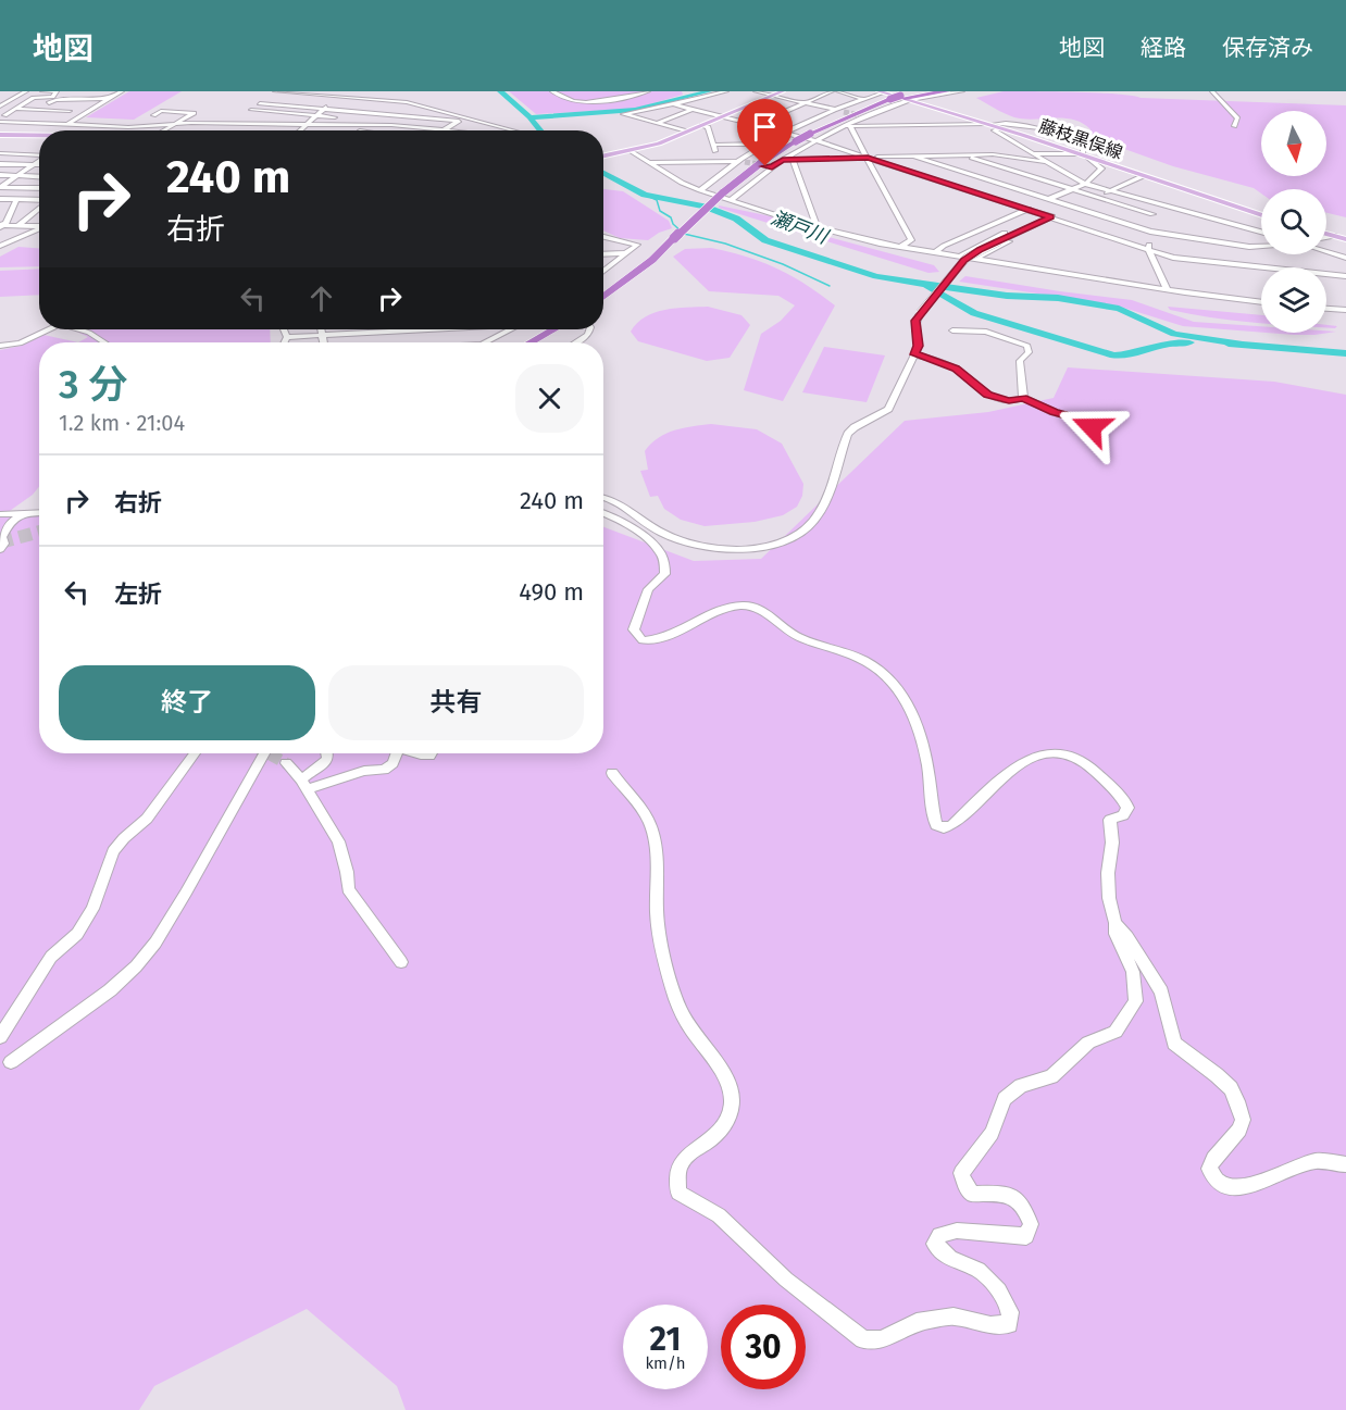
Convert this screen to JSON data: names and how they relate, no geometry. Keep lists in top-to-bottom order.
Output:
{
  "streets": {
    "main road": ["藤枝黒俣線"]
  },
  "water": ["瀬戸川"],
  "north": "bottom",
  "page": {
    "header": "地図",
    "nav": ["地図", "経路", "保存済み"],
    "turn": ["240 m", "右折"],
    "heading": ["3 分", "1.2 km · 21:04"],
    "list": [
      {
        "name": "右折",
        "value": "240 m"
      },
      {
        "name": "左折",
        "value": "490 m"
      }
    ],
    "buttons": ["終了", "共有"],
    "speed": "21 km/h",
    "limit": "30"
  }
}
